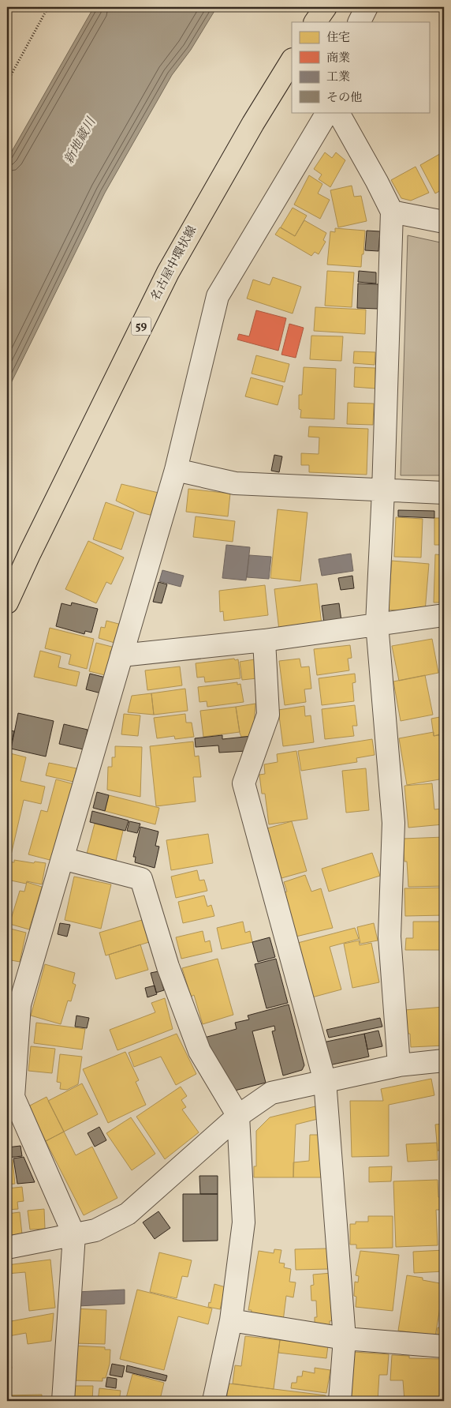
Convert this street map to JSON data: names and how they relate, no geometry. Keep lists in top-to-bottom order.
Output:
{
  "streets": {
    "main road": ["名古屋中環状線", "59"]
  },
  "water": ["新地蔵川"],
  "legend": [
    "住宅",
    "商業",
    "工業",
    "その他"
  ]
}
